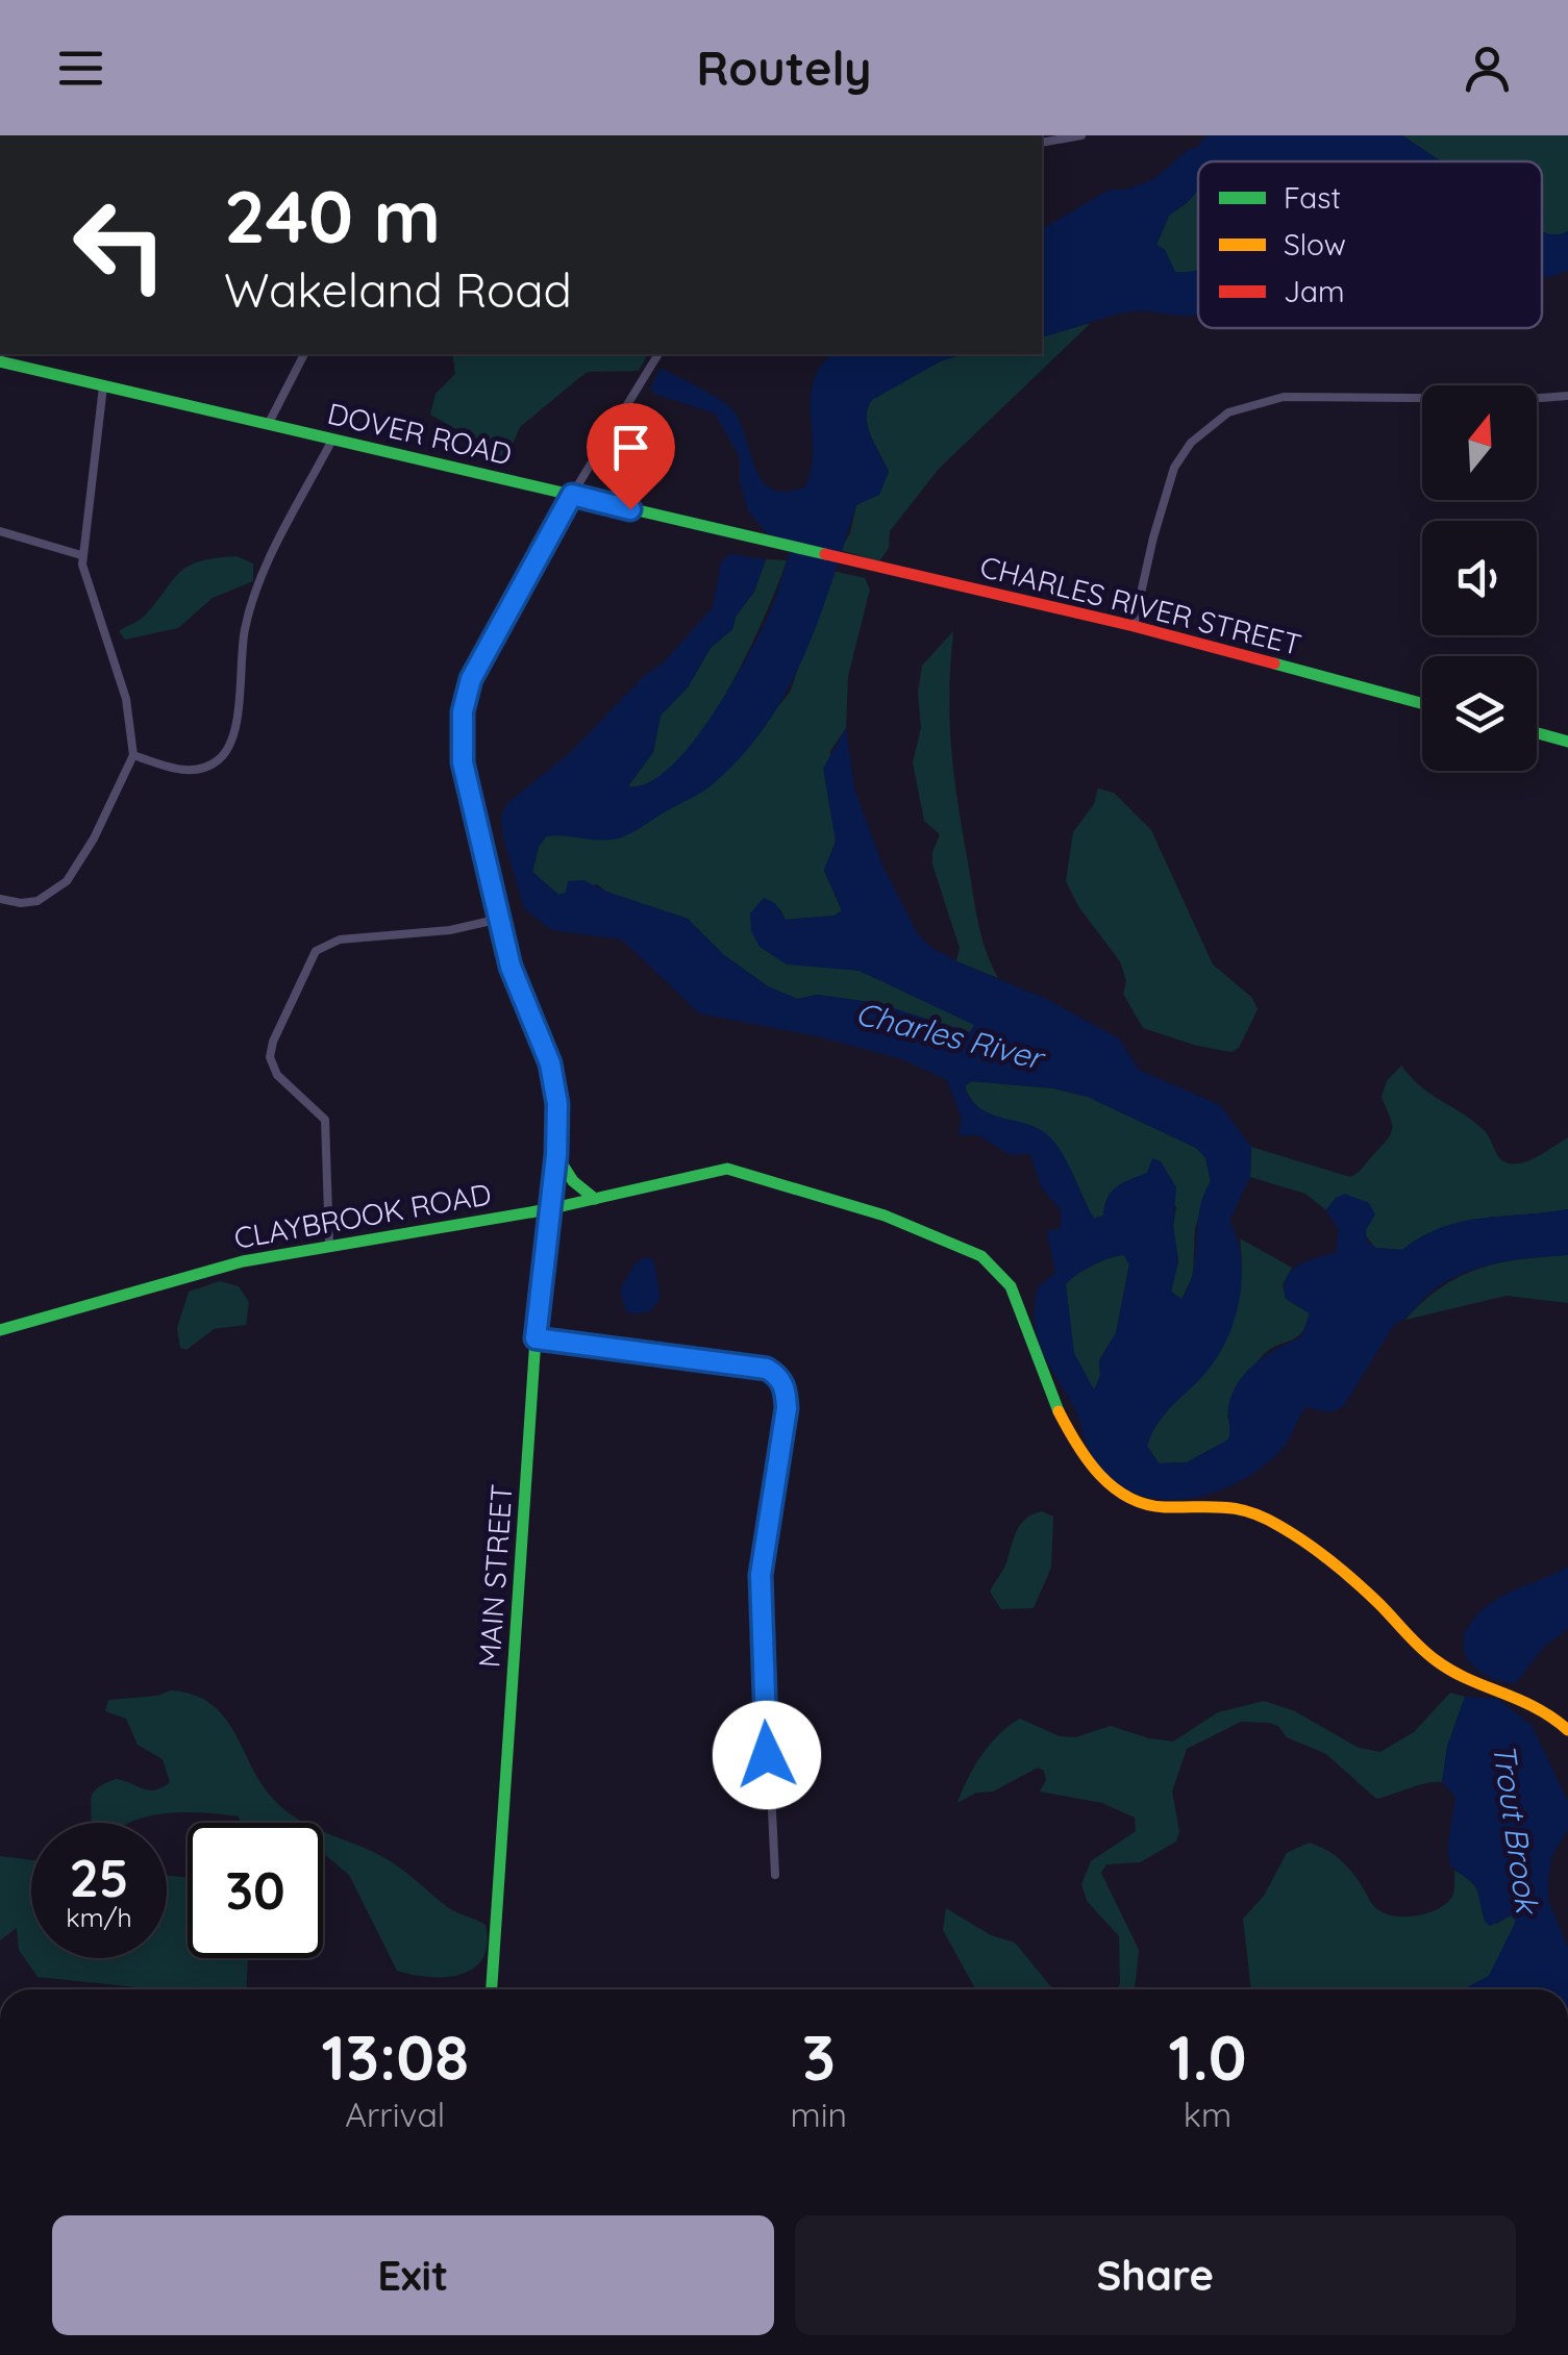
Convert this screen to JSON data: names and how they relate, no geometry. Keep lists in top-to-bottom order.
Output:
{
  "streets": {
    "street": [
      "DOVER ROAD",
      "CHARLES RIVER STREET",
      "CLAYBROOK ROAD",
      "MAIN STREET"
    ]
  },
  "crossings": [
    ["DOVER ROAD", "CHARLES RIVER STREET"],
    ["DOVER ROAD", "MAIN STREET"],
    ["CLAYBROOK ROAD", "MAIN STREET"]
  ],
  "water": ["Charles River", "Trout Brook"],
  "legend": ["Fast", "Slow", "Jam"],
  "north": "top",
  "page": {
    "header": "Routely",
    "turn": ["240 m", "Wakeland Road"],
    "speed": "25 km/h",
    "limit": "30",
    "eta": [
      "13:08",
      "Arrival",
      "3",
      "min",
      "1.0",
      "km"
    ],
    "buttons": ["Exit", "Share"]
  }
}
